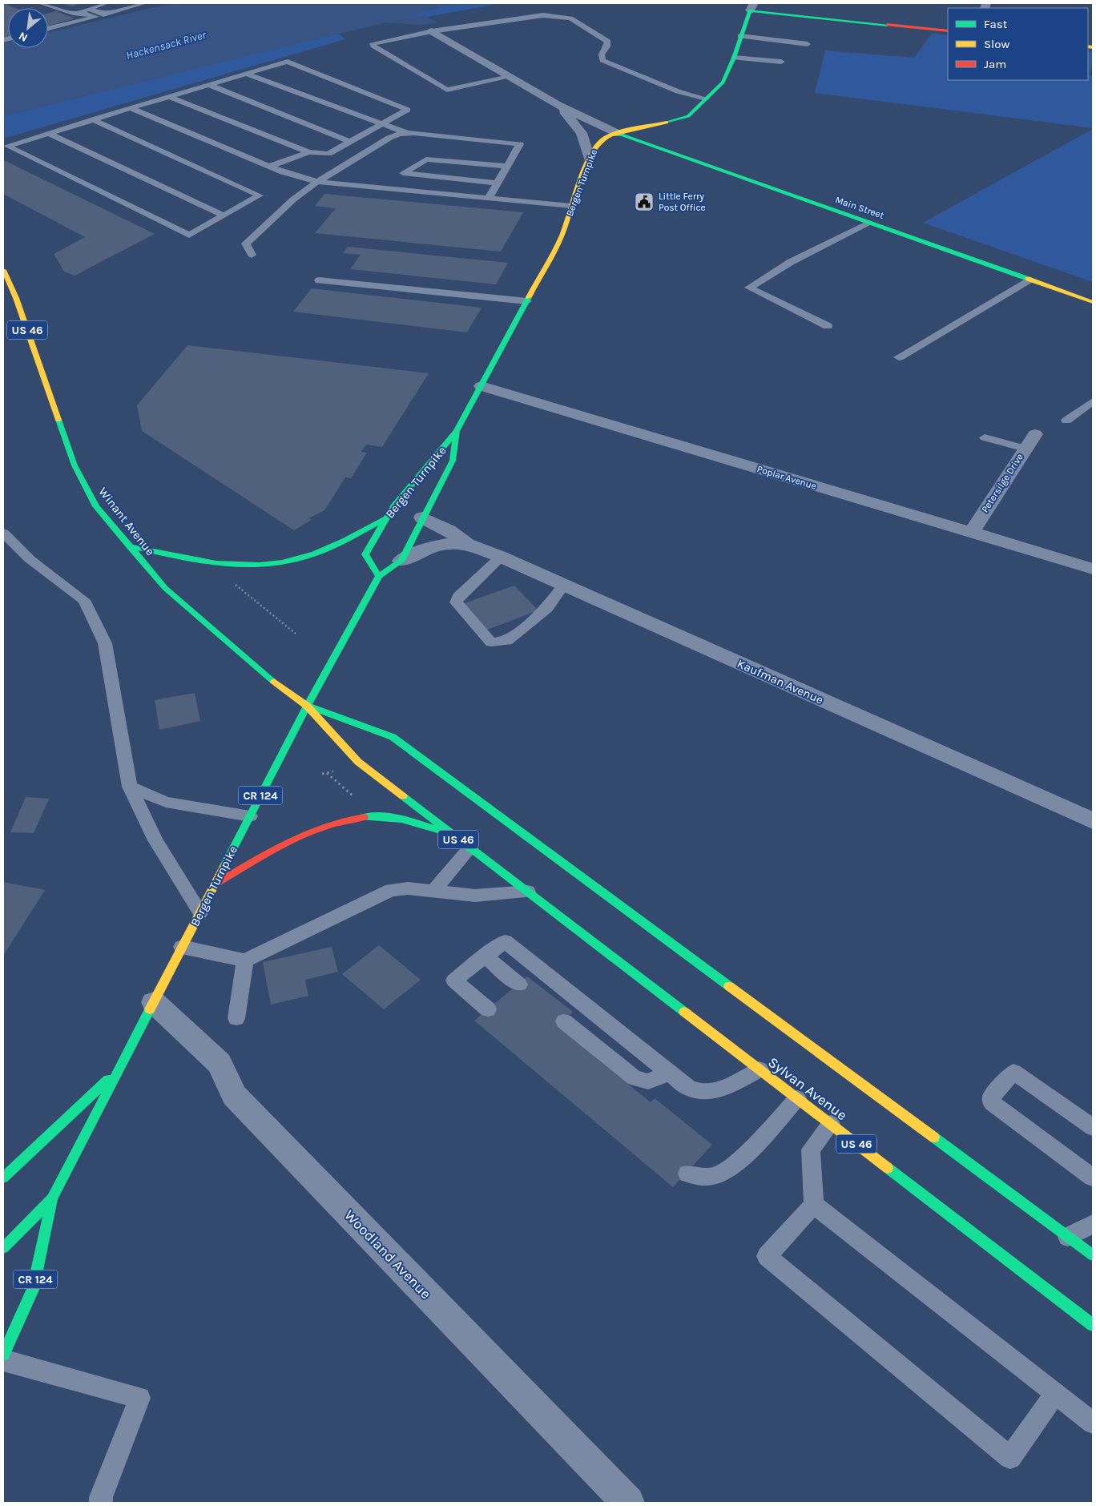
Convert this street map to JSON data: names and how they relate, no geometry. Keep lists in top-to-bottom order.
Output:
{
  "streets": {
    "main road": [
      "Bergen Turnpike",
      "Main Street",
      "US 46",
      "Winant Avenue",
      "CR 124",
      "Sylvan Avenue"
    ],
    "street": [
      "Poplar Avenue",
      "Petersilge Drive",
      "Kaufman Avenue",
      "Woodland Avenue"
    ]
  },
  "crossings": [
    ["Bergen Turnpike", "Main Street"],
    ["Bergen Turnpike", "US 46"],
    ["Bergen Turnpike", "Poplar Avenue"],
    ["Bergen Turnpike", "Winant Avenue"],
    ["Bergen Turnpike", "Kaufman Avenue"],
    ["Bergen Turnpike", "Woodland Avenue"],
    ["US 46", "Winant Avenue"],
    ["US 46", "Sylvan Avenue"],
    ["Poplar Avenue", "Petersilge Drive"]
  ],
  "water": ["Hackensack River"],
  "places": {
    "public building": ["Little Ferry Post Office"]
  },
  "legend": ["Fast", "Slow", "Jam"],
  "north": "bottom left"
}
